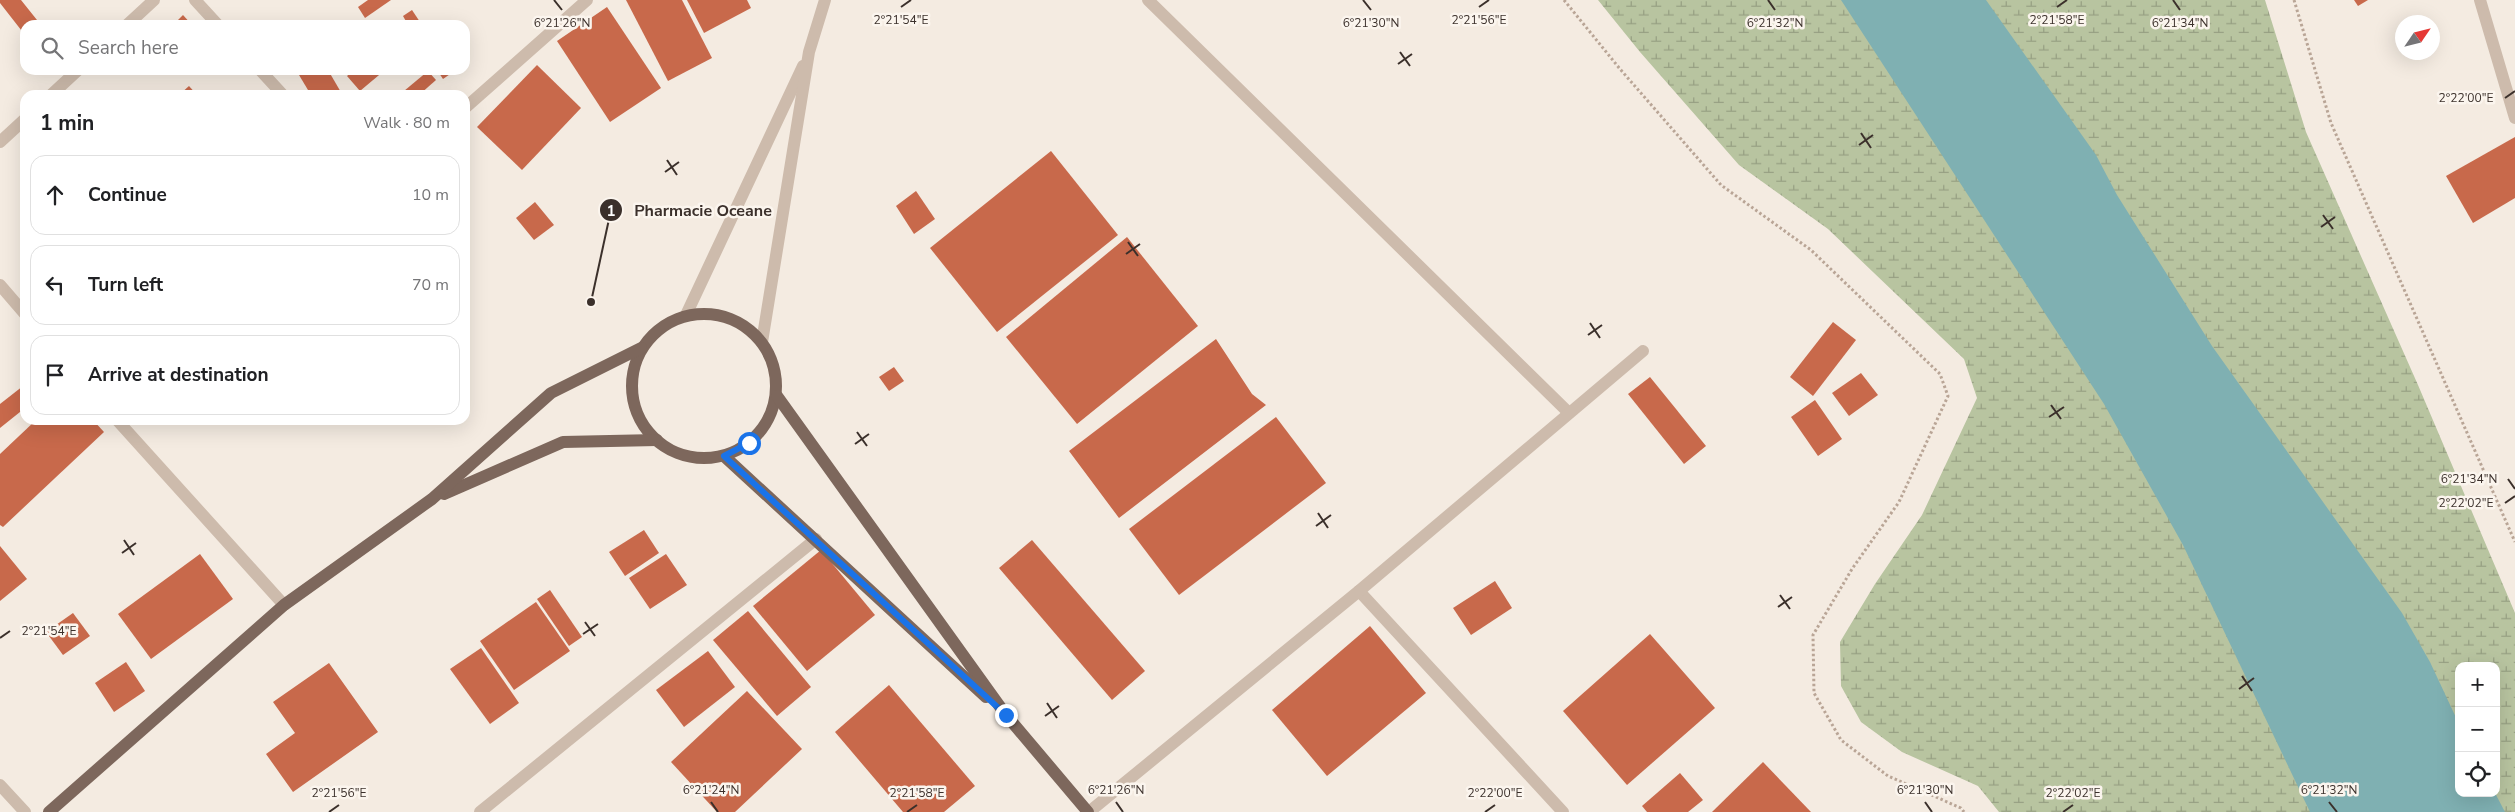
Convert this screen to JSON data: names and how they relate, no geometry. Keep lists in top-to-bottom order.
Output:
{
  "places": ["Pharmacie Oceane"],
  "north": "top right",
  "page": {
    "search": "Search here",
    "heading": ["1 min", "Walk · 80 m"],
    "list": [
      ["Continue", "10 m"],
      ["Turn left", "70 m"],
      "Arrive at destination"
    ],
    "map_buttons": ["+", "−"]
  },
  "coordinates": [
    "2°21'54\"E",
    "2°21'56\"E",
    "2°21'58\"E",
    "6°21'26\"N",
    "6°21'30\"N",
    "6°21'32\"N",
    "6°21'34\"N",
    "2°22'00\"E",
    "2°22'02\"E",
    "6°21'24\"N"
  ]
}
